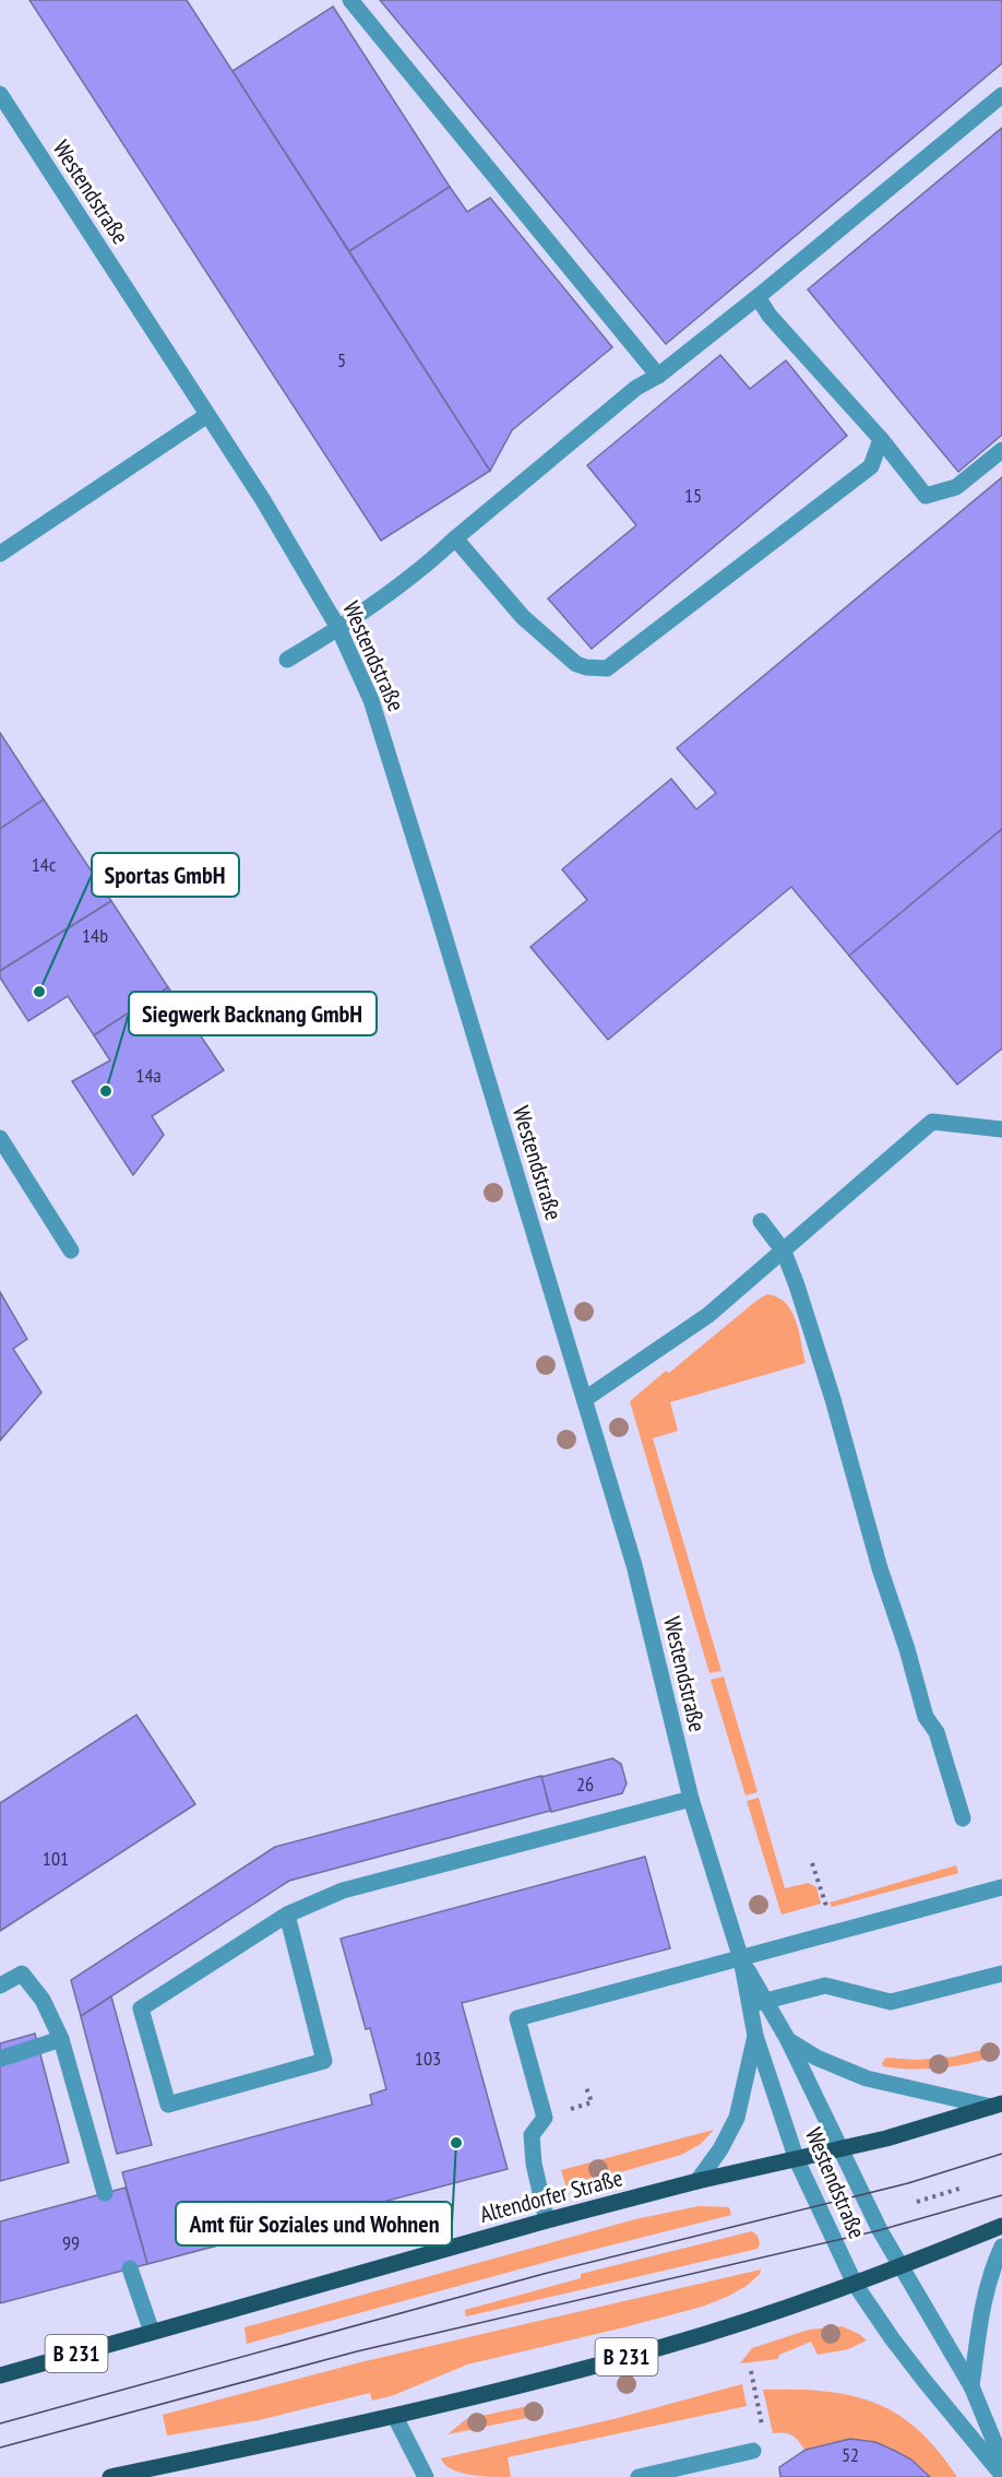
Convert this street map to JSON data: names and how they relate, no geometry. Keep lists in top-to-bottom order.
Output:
{
  "streets": {
    "main road": ["Altendorfer Straße", "B 231"],
    "street": ["Westendstraße"]
  },
  "crossings": [
    ["Westendstraße", "Altendorfer Straße"],
    ["Westendstraße", "B 231"]
  ],
  "places": ["Sportas GmbH", "Siegwerk Backnang GmbH", "Amt für Soziales und Wohnen"],
  "house_numbers": [
    "5",
    "15",
    "14c",
    "14b",
    "14a",
    "26",
    "101",
    "103",
    "99",
    "52"
  ]
}
